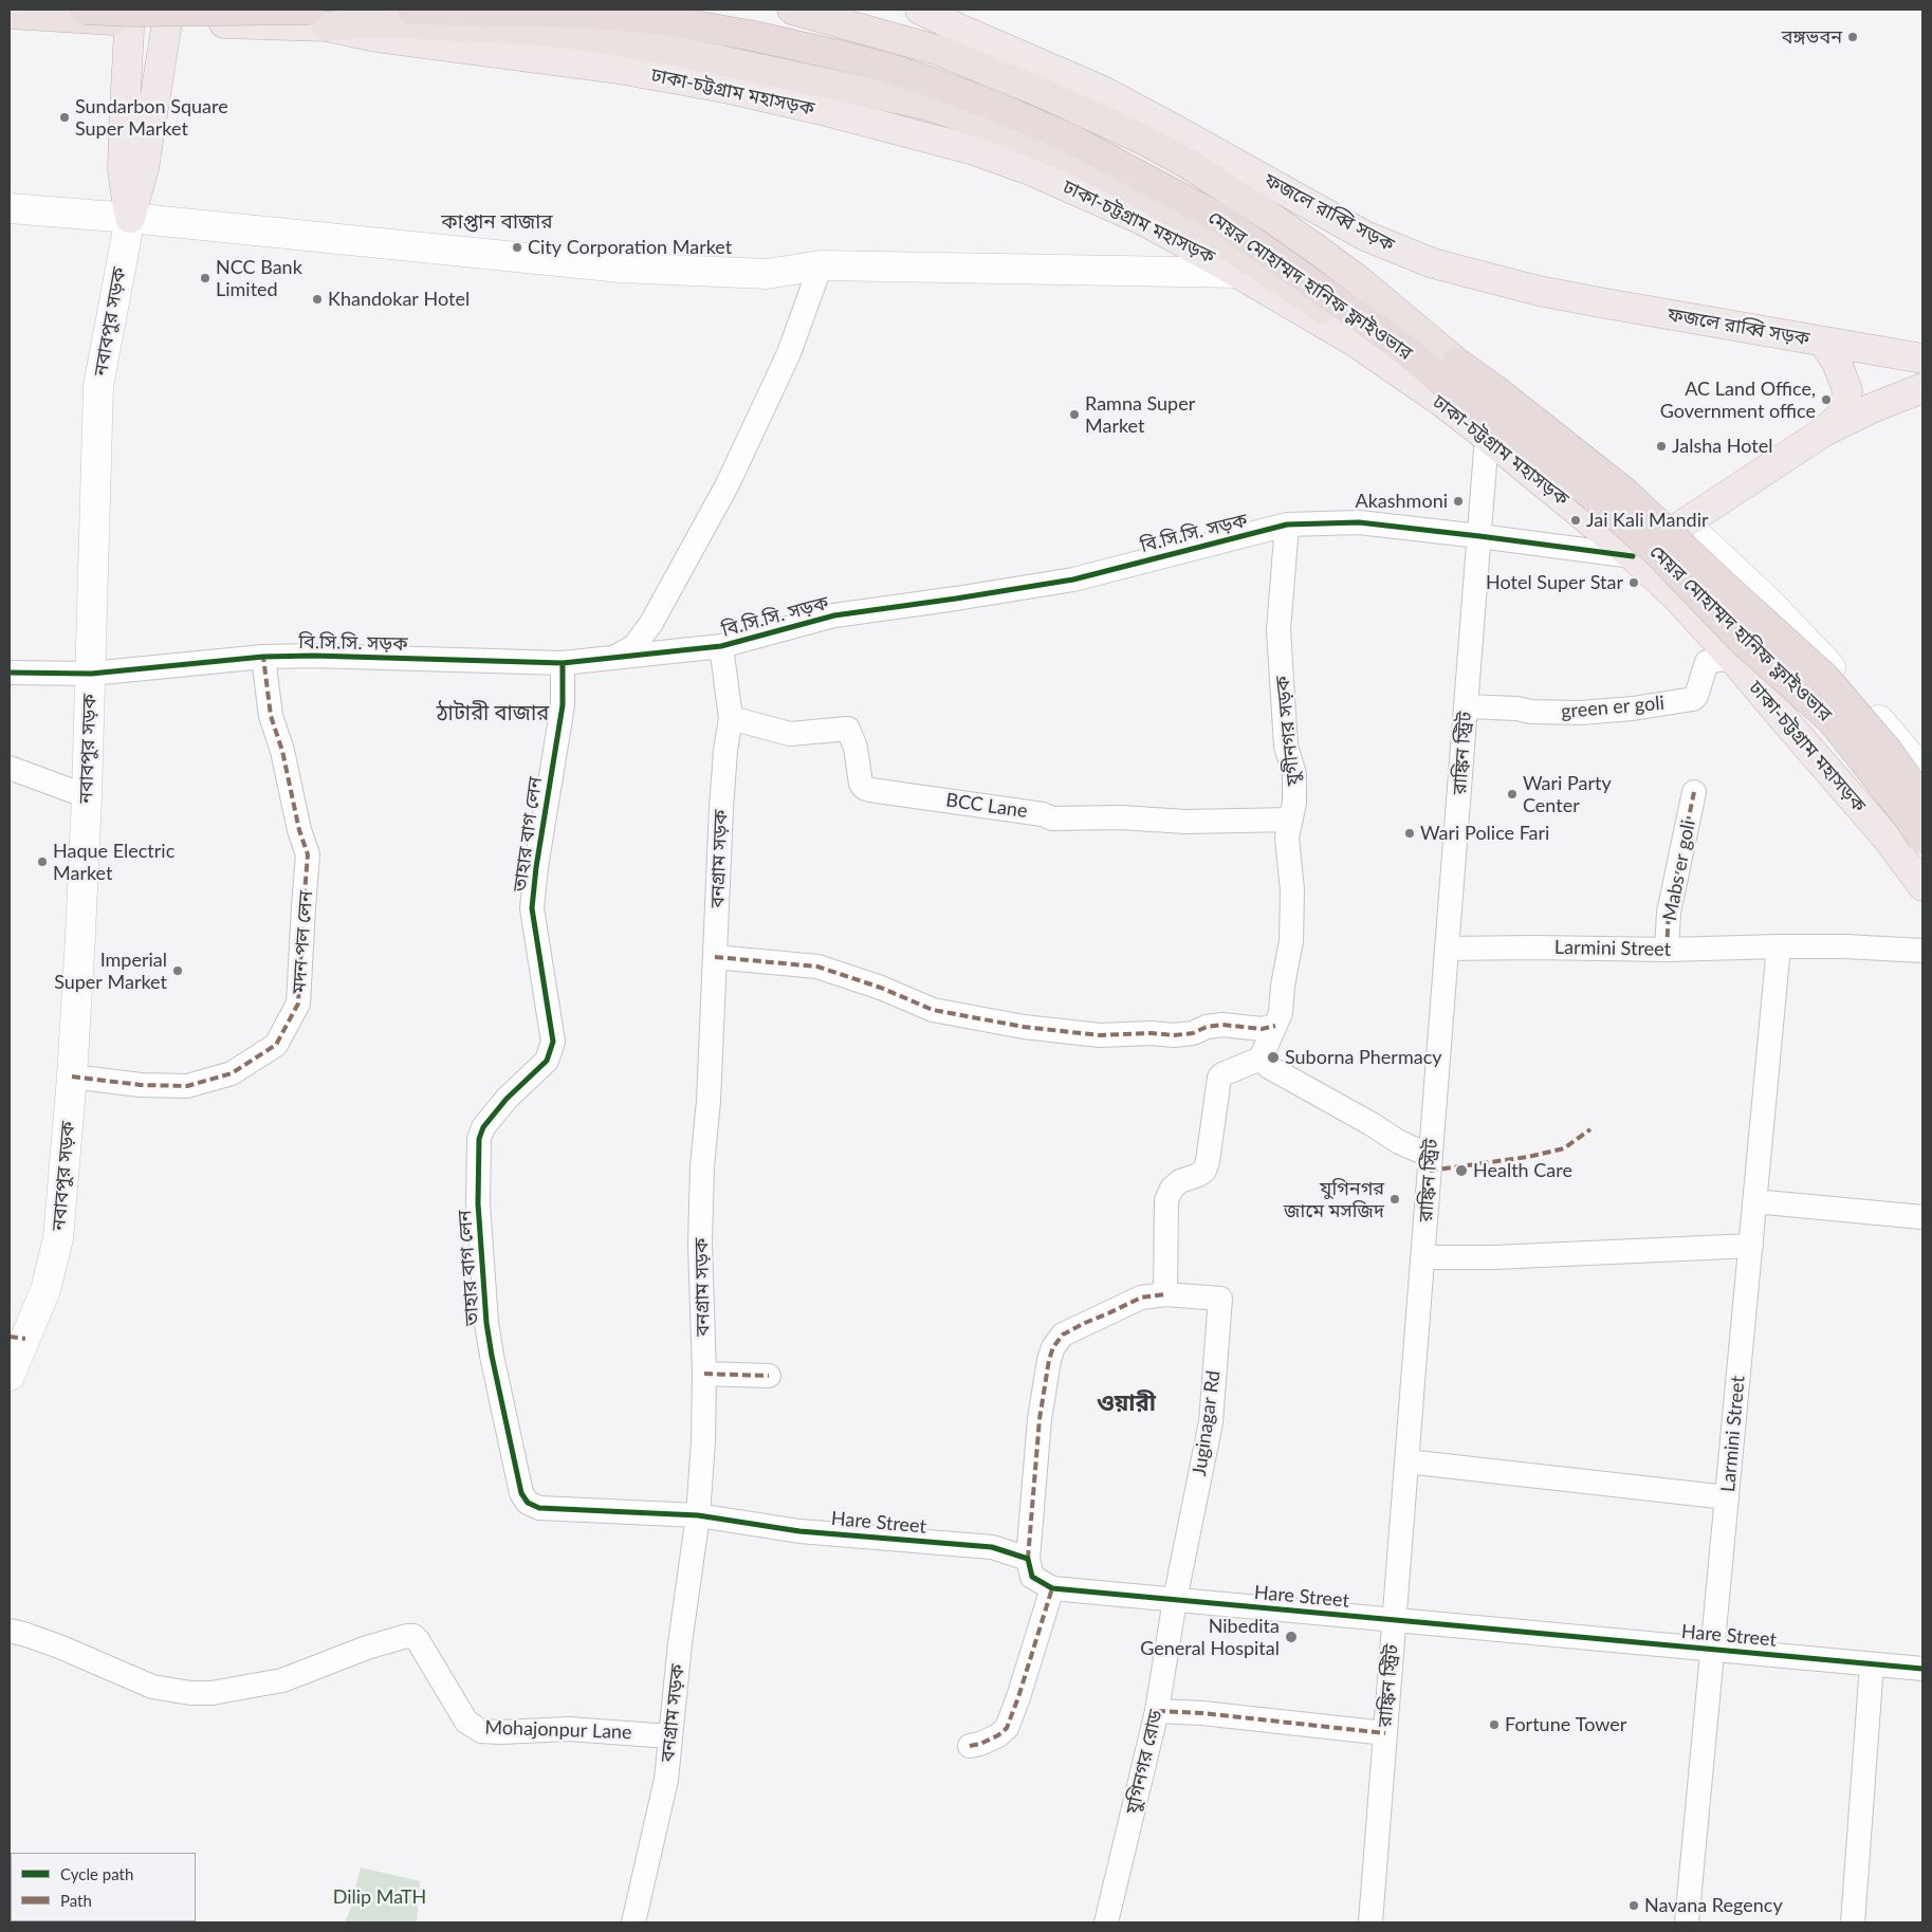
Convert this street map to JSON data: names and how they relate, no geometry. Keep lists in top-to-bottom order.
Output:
{
  "streets": {
    "highway": ["মেয়র মোহাম্মদ হানিফ ফ্লাইওভার"],
    "main road": ["ঢাকা-চট্টগ্রাম মহাসড়ক", "ফজলে রাব্বি সড়ক", "নবাবপুর সড়ক"],
    "street": [
      "বি.সি.সি. সড়ক",
      "green er goli",
      "যুগীনগর সড়ক",
      "রাঙ্কিন স্ট্রিট",
      "BCC Lane",
      "তাহার বাগ লেন",
      "বনগ্রাম সড়ক",
      "Mabs er goli",
      "মদন পল লেন",
      "Larmini Street",
      "Juginagar Rd",
      "Hare Street",
      "Mohajonpur Lane",
      "যুগিনগর রোড"
    ]
  },
  "crossings": [
    ["ঢাকা-চট্টগ্রাম মহাসড়ক", "নবাবপুর সড়ক"],
    ["ঢাকা-চট্টগ্রাম মহাসড়ক", "বি.সি.সি. সড়ক"],
    ["ঢাকা-চট্টগ্রাম মহাসড়ক", "green er goli"],
    ["ঢাকা-চট্টগ্রাম মহাসড়ক", "রাঙ্কিন স্ট্রিট"],
    ["নবাবপুর সড়ক", "বি.সি.সি. সড়ক"],
    ["নবাবপুর সড়ক", "মদন পল লেন"],
    ["বি.সি.সি. সড়ক", "যুগীনগর সড়ক"],
    ["বি.সি.সি. সড়ক", "রাঙ্কিন স্ট্রিট"],
    ["বি.সি.সি. সড়ক", "তাহার বাগ লেন"],
    ["বি.সি.সি. সড়ক", "বনগ্রাম সড়ক"],
    ["বি.সি.সি. সড়ক", "মদন পল লেন"],
    ["green er goli", "রাঙ্কিন স্ট্রিট"],
    ["যুগীনগর সড়ক", "BCC Lane"],
    ["রাঙ্কিন স্ট্রিট", "Larmini Street"],
    ["রাঙ্কিন স্ট্রিট", "Hare Street"],
    ["BCC Lane", "বনগ্রাম সড়ক"],
    ["তাহার বাগ লেন", "বনগ্রাম সড়ক"],
    ["তাহার বাগ লেন", "Hare Street"],
    ["বনগ্রাম সড়ক", "Hare Street"],
    ["বনগ্রাম সড়ক", "Mohajonpur Lane"],
    ["Mabs er goli", "Larmini Street"],
    ["Larmini Street", "Hare Street"],
    ["Juginagar Rd", "Hare Street"],
    ["Juginagar Rd", "যুগিনগর রোড"],
    ["Hare Street", "যুগিনগর রোড"]
  ],
  "districts": ["কাপ্তান বাজার", "ঠাটারী বাজার", "ওয়ারী"],
  "parks": ["Dilip MaTH"],
  "places": [
    "বঙ্গভবন",
    "Sundarbon Square Super Market",
    "City Corporation Market",
    "NCC Bank Limited",
    "Khandokar Hotel",
    "AC Land Office, Government office",
    "Ramna Super Market",
    "Jalsha Hotel",
    "Akashmoni",
    "Jai Kali Mandir",
    "Hotel Super Star",
    "Wari Party Center",
    "Wari Police Fari",
    "Haque Electric Market",
    "Imperial Super Market",
    "Suborna Phermacy",
    "Health Care",
    "যুগিনগর জামে মসজিদ",
    "Nibedita General Hospital",
    "Fortune Tower",
    "Navana Regency"
  ],
  "legend": ["Cycle path", "Path"]
}
